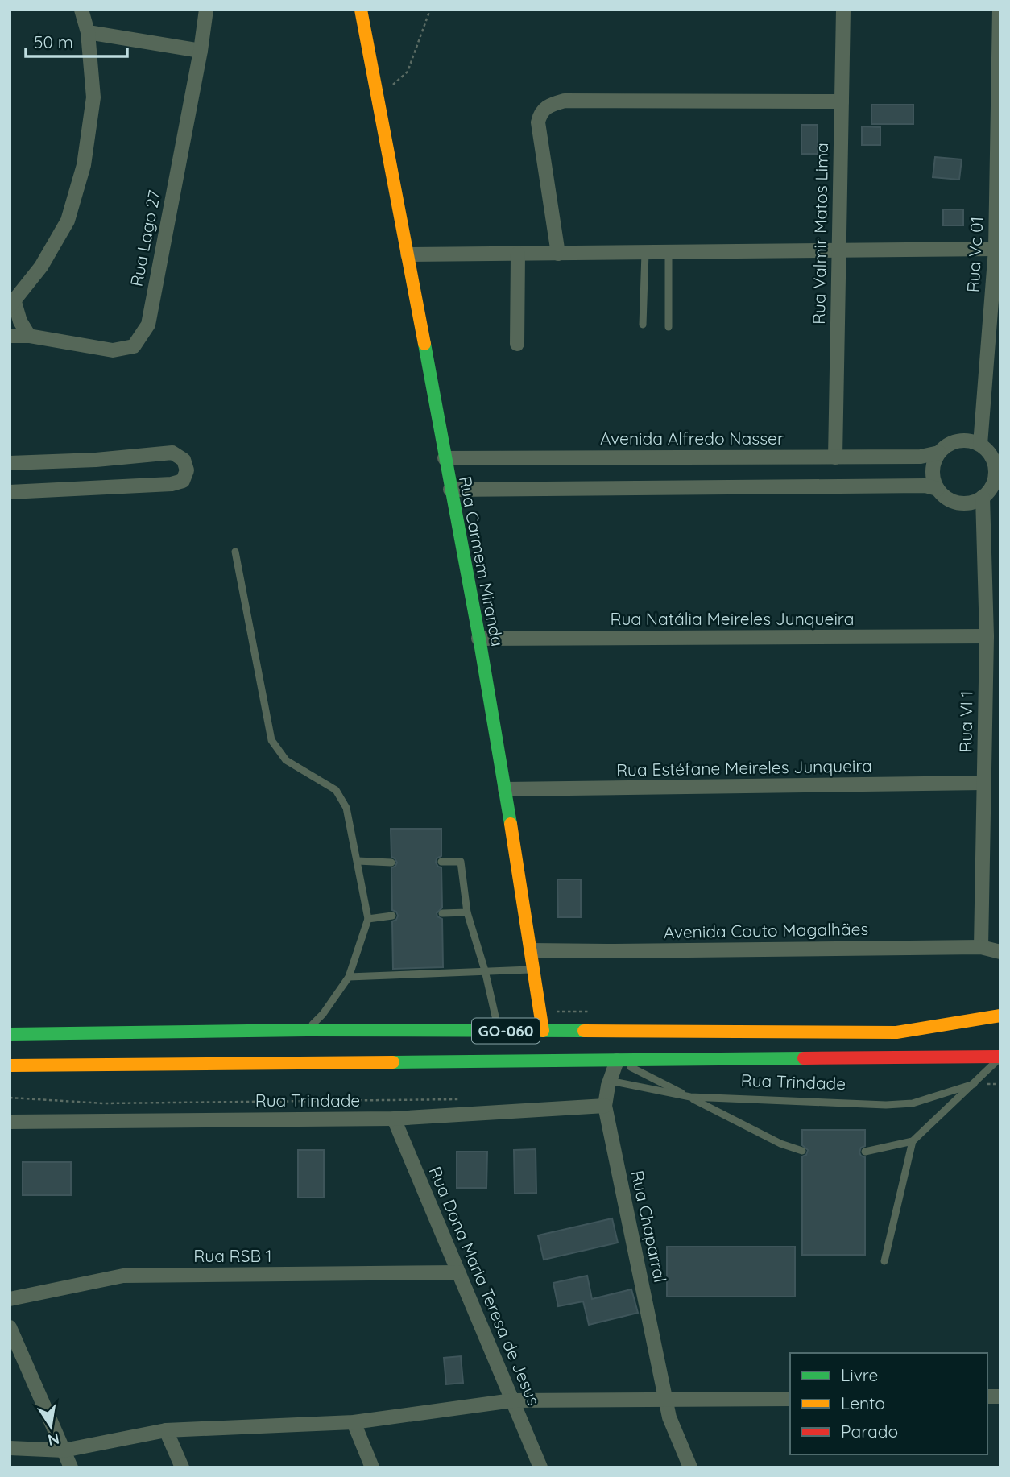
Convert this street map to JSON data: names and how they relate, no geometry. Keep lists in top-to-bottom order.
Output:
{
  "streets": {
    "main road": ["Rua Carmem Miranda", "GO-060"],
    "street": [
      "Rua Valmir Matos Lima",
      "Rua Lago 27",
      "Rua Vc 01",
      "Avenida Alfredo Nasser",
      "Rua Natália Meireles Junqueira",
      "Rua VI 1",
      "Rua Estéfane Meireles Junqueira",
      "Avenida Couto Magalhães",
      "Rua Trindade",
      "Rua Chaparral",
      "Rua RSB 1",
      "Rua Dona Maria Teresa de Jesus"
    ]
  },
  "crossings": [
    ["Rua Valmir Matos Lima", "Avenida Alfredo Nasser"],
    ["Rua Vc 01", "Avenida Alfredo Nasser"],
    ["Rua Vc 01", "Rua VI 1"],
    ["Avenida Alfredo Nasser", "Rua Carmem Miranda"],
    ["Avenida Alfredo Nasser", "Rua VI 1"],
    ["Rua Carmem Miranda", "Rua Natália Meireles Junqueira"],
    ["Rua Carmem Miranda", "Rua Estéfane Meireles Junqueira"],
    ["Rua Carmem Miranda", "Avenida Couto Magalhães"],
    ["Rua Carmem Miranda", "GO-060"],
    ["Rua Natália Meireles Junqueira", "Rua VI 1"],
    ["Rua VI 1", "Rua Estéfane Meireles Junqueira"],
    ["Rua VI 1", "Avenida Couto Magalhães"],
    ["GO-060", "Rua Chaparral"],
    ["Rua Trindade", "Rua Chaparral"],
    ["Rua Trindade", "Rua Dona Maria Teresa de Jesus"],
    ["Rua RSB 1", "Rua Dona Maria Teresa de Jesus"]
  ],
  "legend": ["Livre", "Lento", "Parado"],
  "scale_bar": "50 m",
  "north": "bottom"
}
